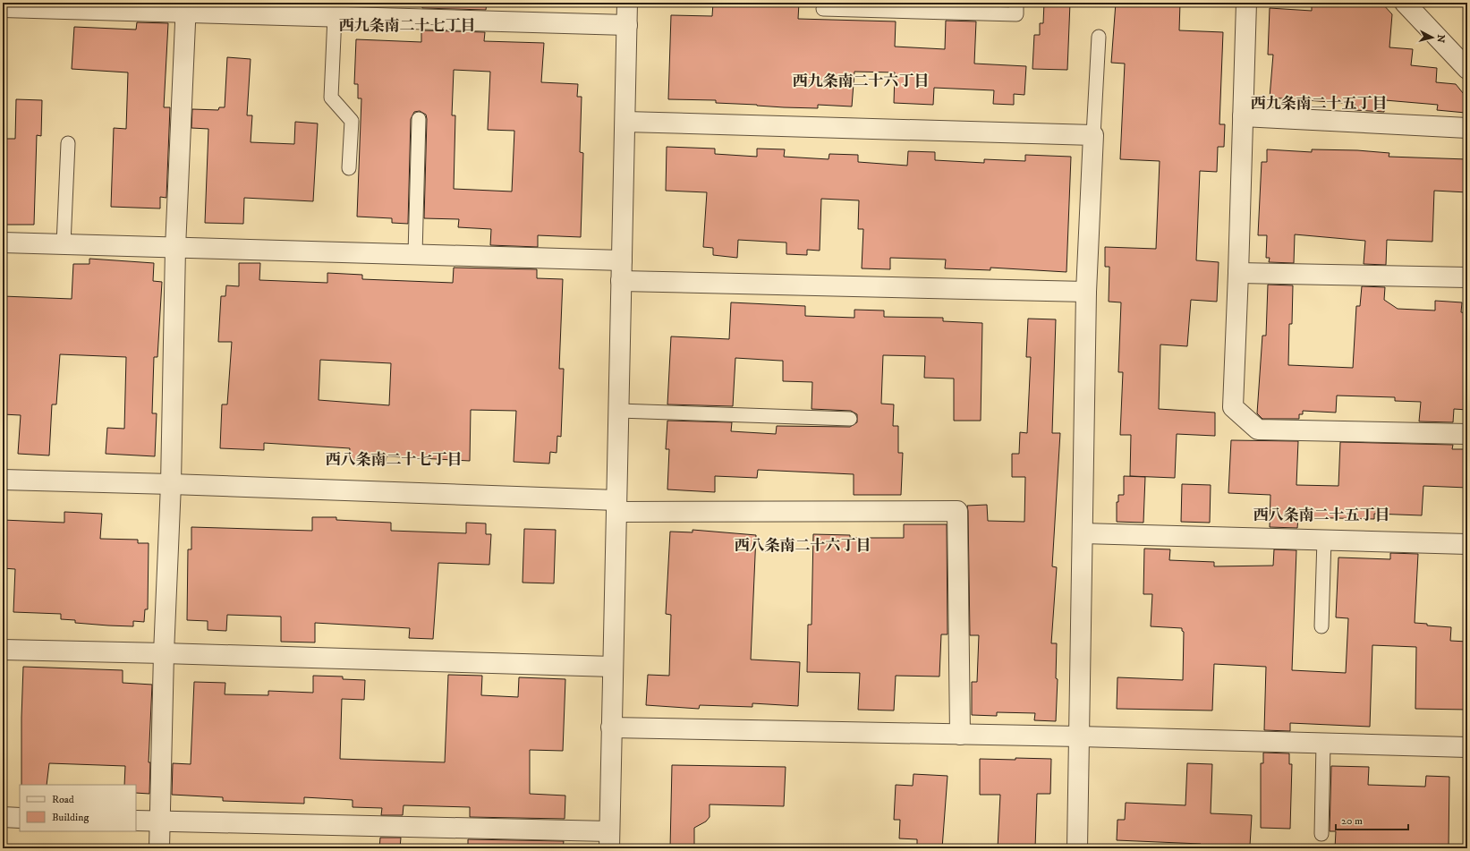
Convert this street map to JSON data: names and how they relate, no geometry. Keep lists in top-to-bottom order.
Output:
{
  "districts": [
    "西九条南二十七丁目",
    "西九条南二十六丁目",
    "西九条南二十五丁目",
    "西八条南二十七丁目",
    "西八条南二十五丁目",
    "西八条南二十六丁目"
  ],
  "legend": ["Road", "Building"],
  "scale_bar": "20 m",
  "north": "right"
}
